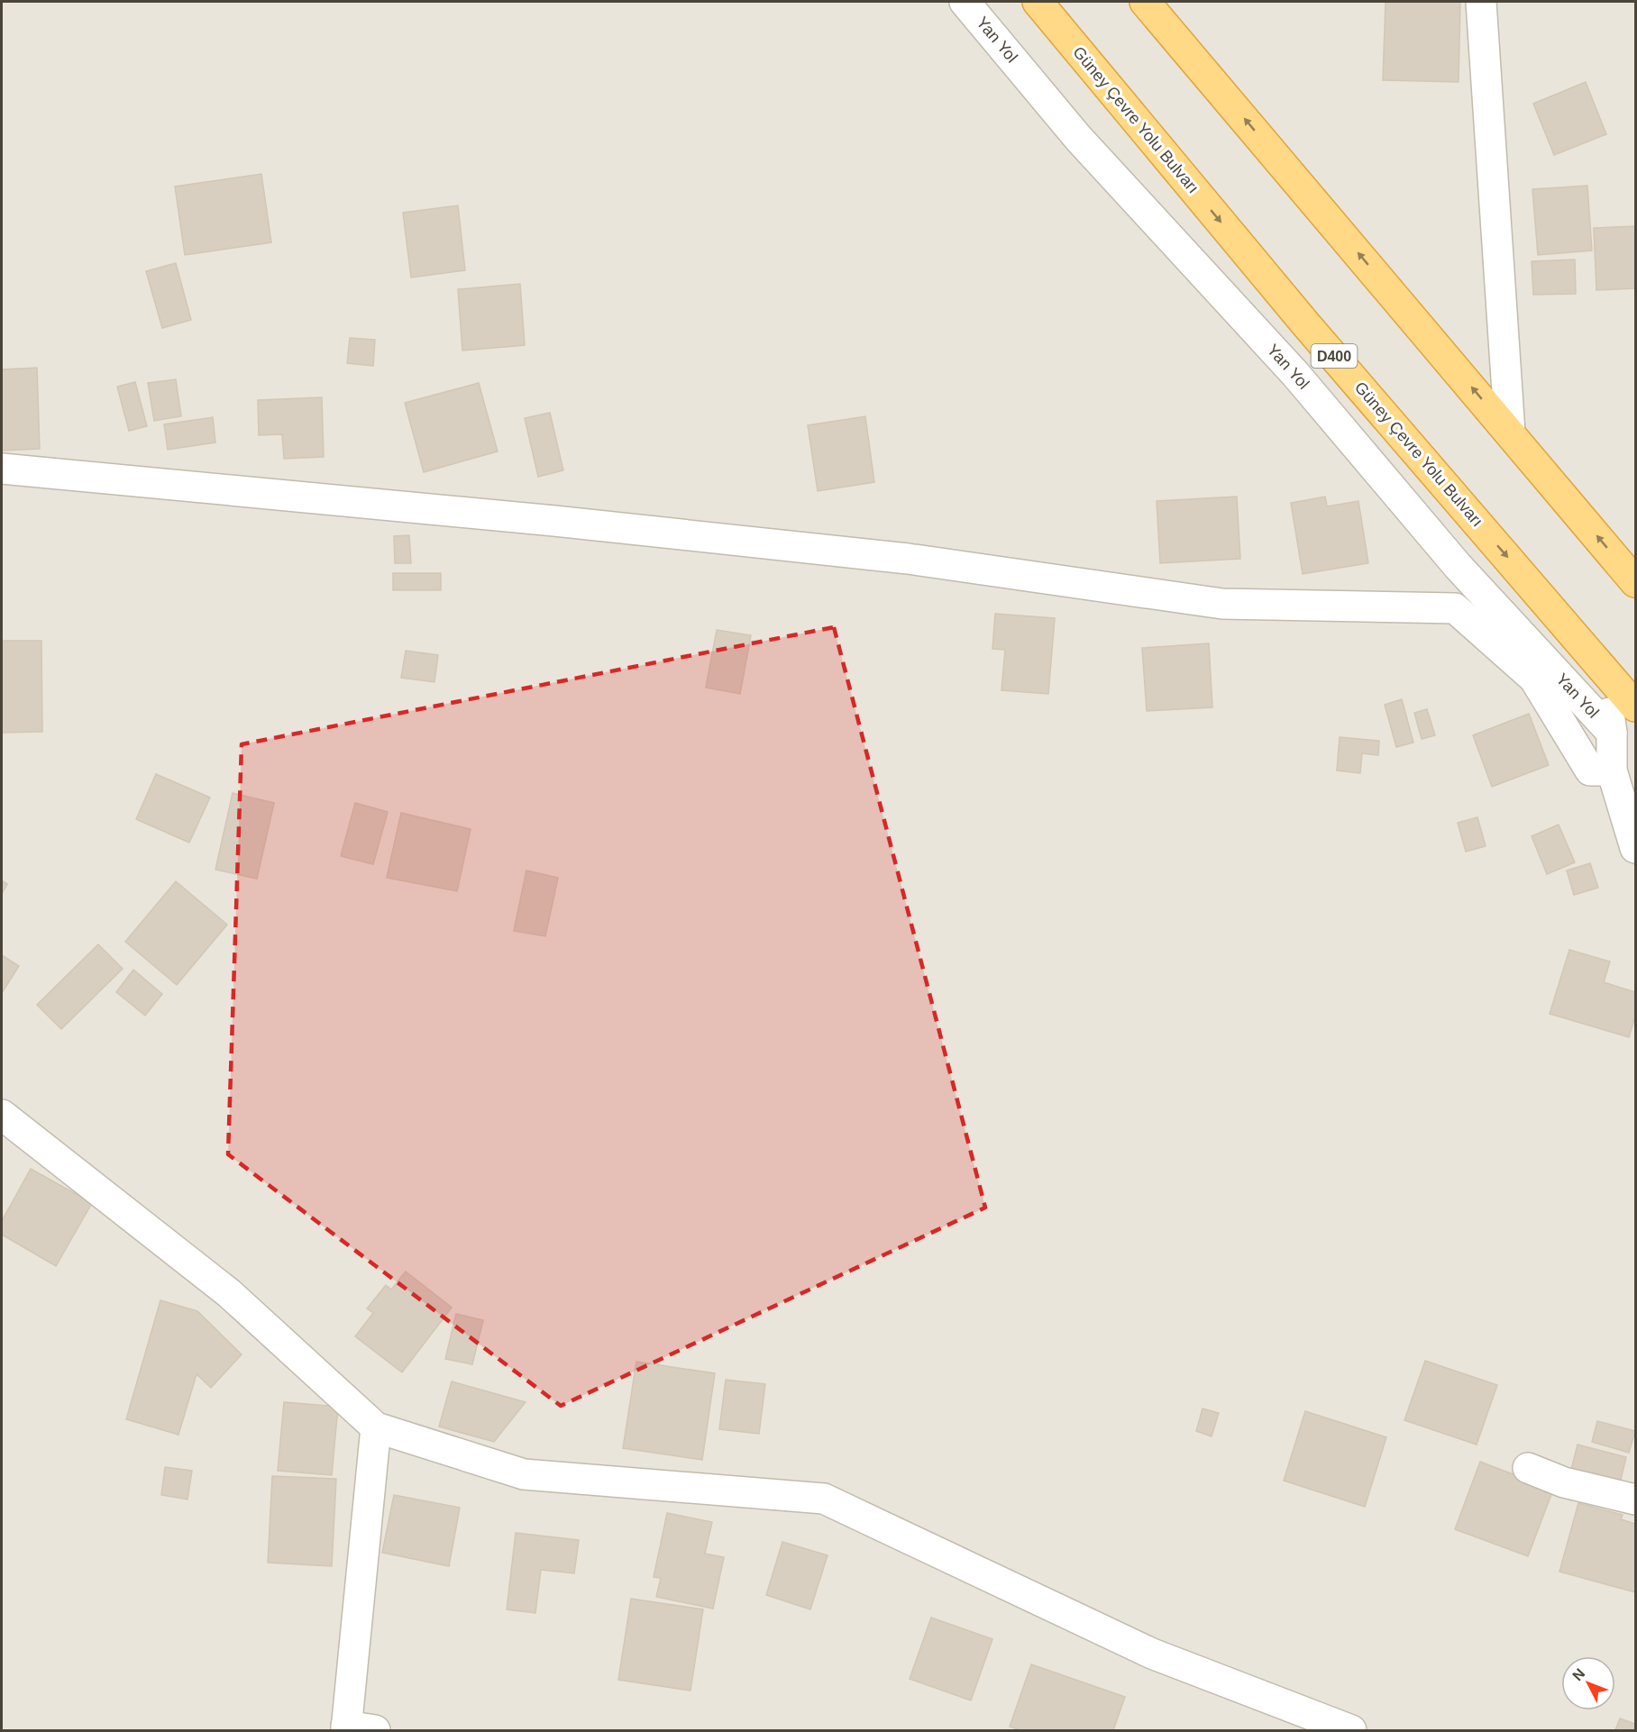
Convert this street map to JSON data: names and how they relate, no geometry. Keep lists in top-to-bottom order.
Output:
{
  "streets": {
    "highway": ["Güney Çevre Yolu Bulvarı", "D400"],
    "street": ["Yan Yol"]
  },
  "north": "top left"
}
